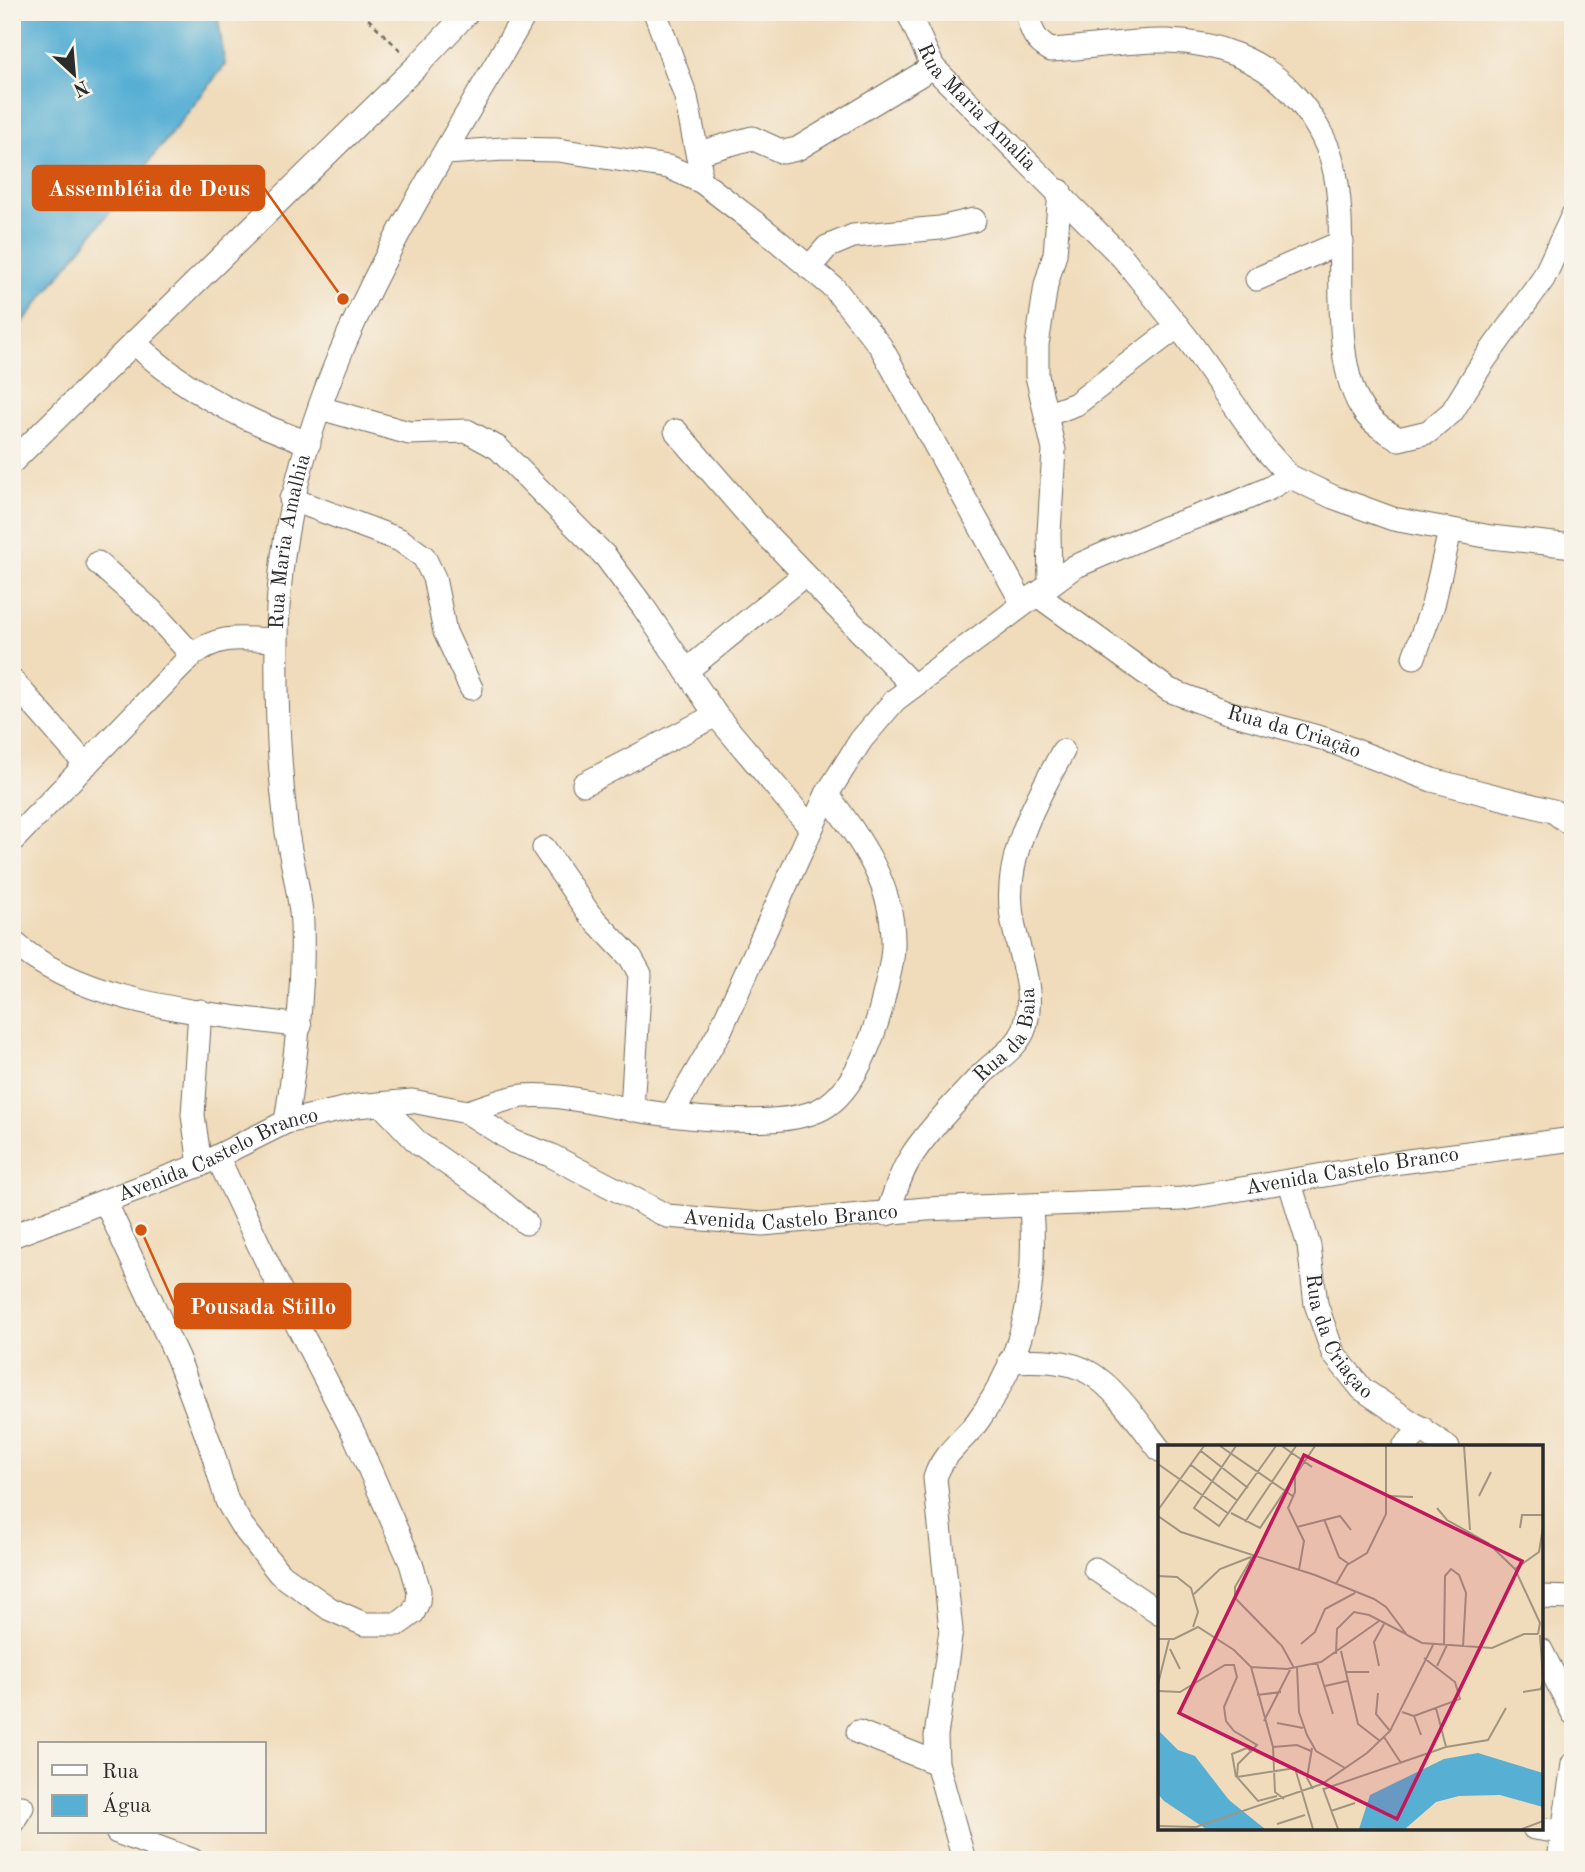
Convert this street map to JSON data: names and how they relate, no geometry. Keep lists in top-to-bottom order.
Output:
{
  "streets": {
    "street": [
      "Rua Maria Amalia",
      "Rua Maria Amalhia",
      "Rua da Criação",
      "Rua da Baia",
      "Avenida Castelo Branco",
      "Rua da Criaçao"
    ]
  },
  "crossings": [
    ["Rua Maria Amalhia", "Avenida Castelo Branco"],
    ["Rua da Baia", "Avenida Castelo Branco"],
    ["Avenida Castelo Branco", "Rua da Criaçao"]
  ],
  "places": ["Assembléia de Deus", "Pousada Stillo"],
  "legend": ["Rua", "Água"],
  "north": "bottom right"
}
